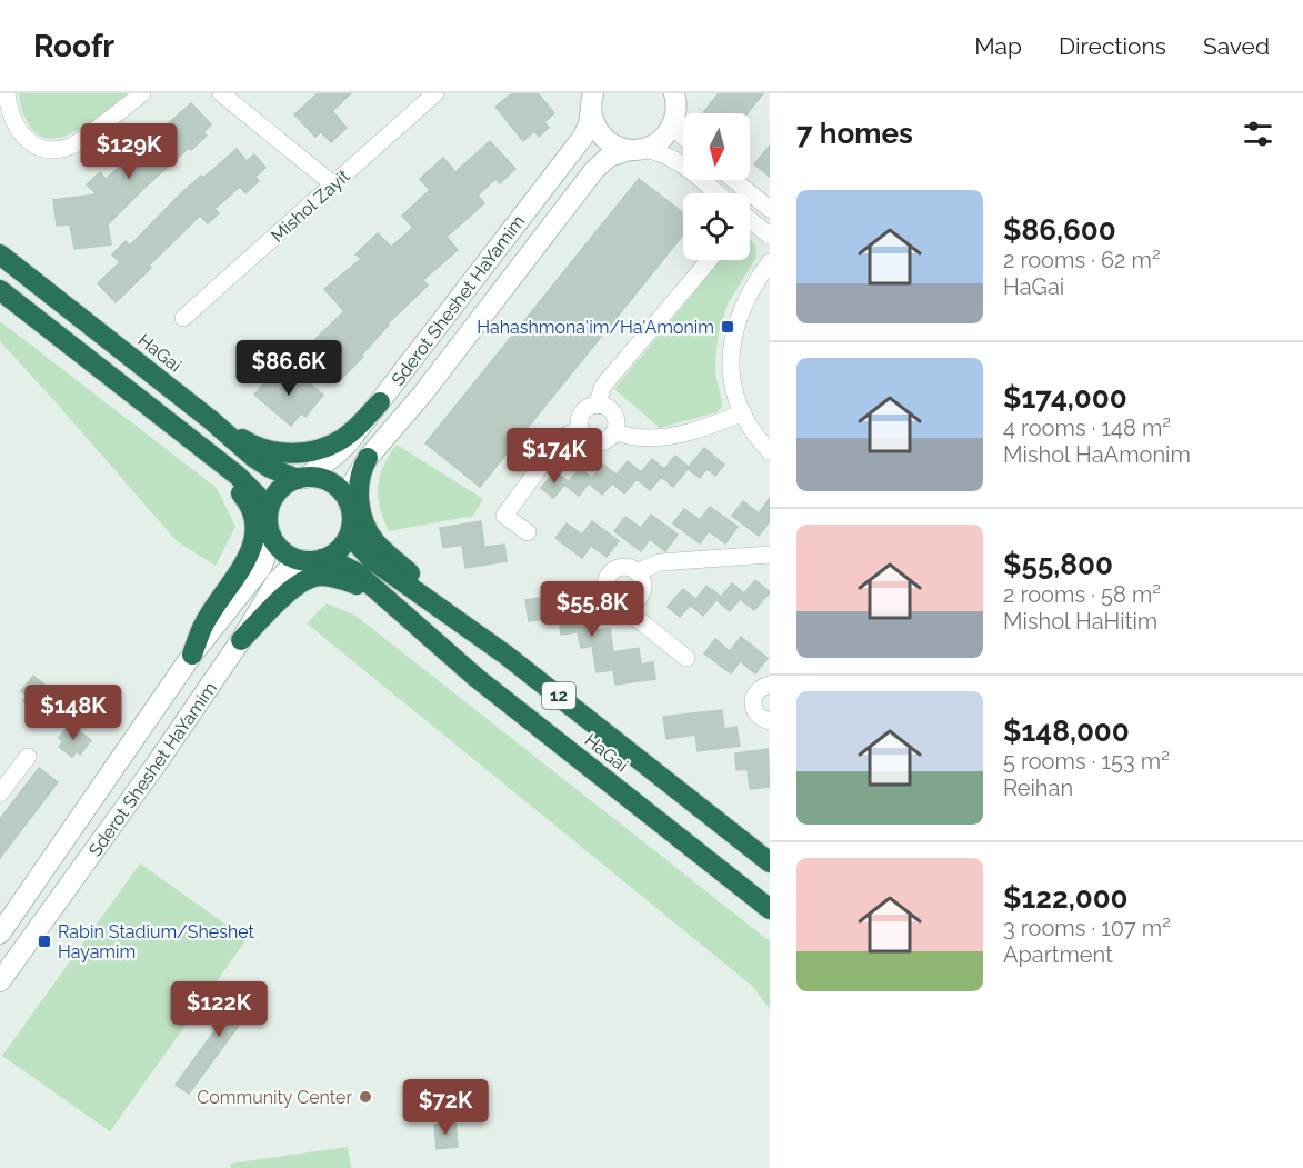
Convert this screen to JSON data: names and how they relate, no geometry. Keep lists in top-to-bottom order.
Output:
{
  "streets": {
    "highway": ["HaGai", "12"],
    "street": ["Mishol Zayit", "Sderot Sheshet HaYamim"]
  },
  "crossings": [
    ["Sderot Sheshet HaYamim", "HaGai"],
    ["Sderot Sheshet HaYamim", "12"],
    ["HaGai", "12"]
  ],
  "places": {
    "transit": ["Hahashmona'im/Ha'Amonim", "Rabin Stadium/Sheshet Hayamim"],
    "other": ["Community Center"]
  },
  "north": "bottom",
  "page": {
    "header": "Roofr",
    "nav": ["Map", "Directions", "Saved"],
    "heading": "7 homes",
    "price": [
      "$129K",
      "$86.6K",
      "$174K",
      "$55.8K",
      "$148K",
      "$122K",
      "$72K"
    ],
    "list": [
      {
        "name": "$86,600",
        "note": "2 rooms · 62 m² · HaGai"
      },
      {
        "name": "$174,000",
        "note": "4 rooms · 148 m² · Mishol HaAmonim"
      },
      {
        "name": "$55,800",
        "note": "2 rooms · 58 m² · Mishol HaHitim"
      },
      {
        "name": "$148,000",
        "note": "5 rooms · 153 m² · Reihan"
      },
      {
        "name": "$122,000",
        "note": "3 rooms · 107 m² · Apartment"
      }
    ]
  }
}
